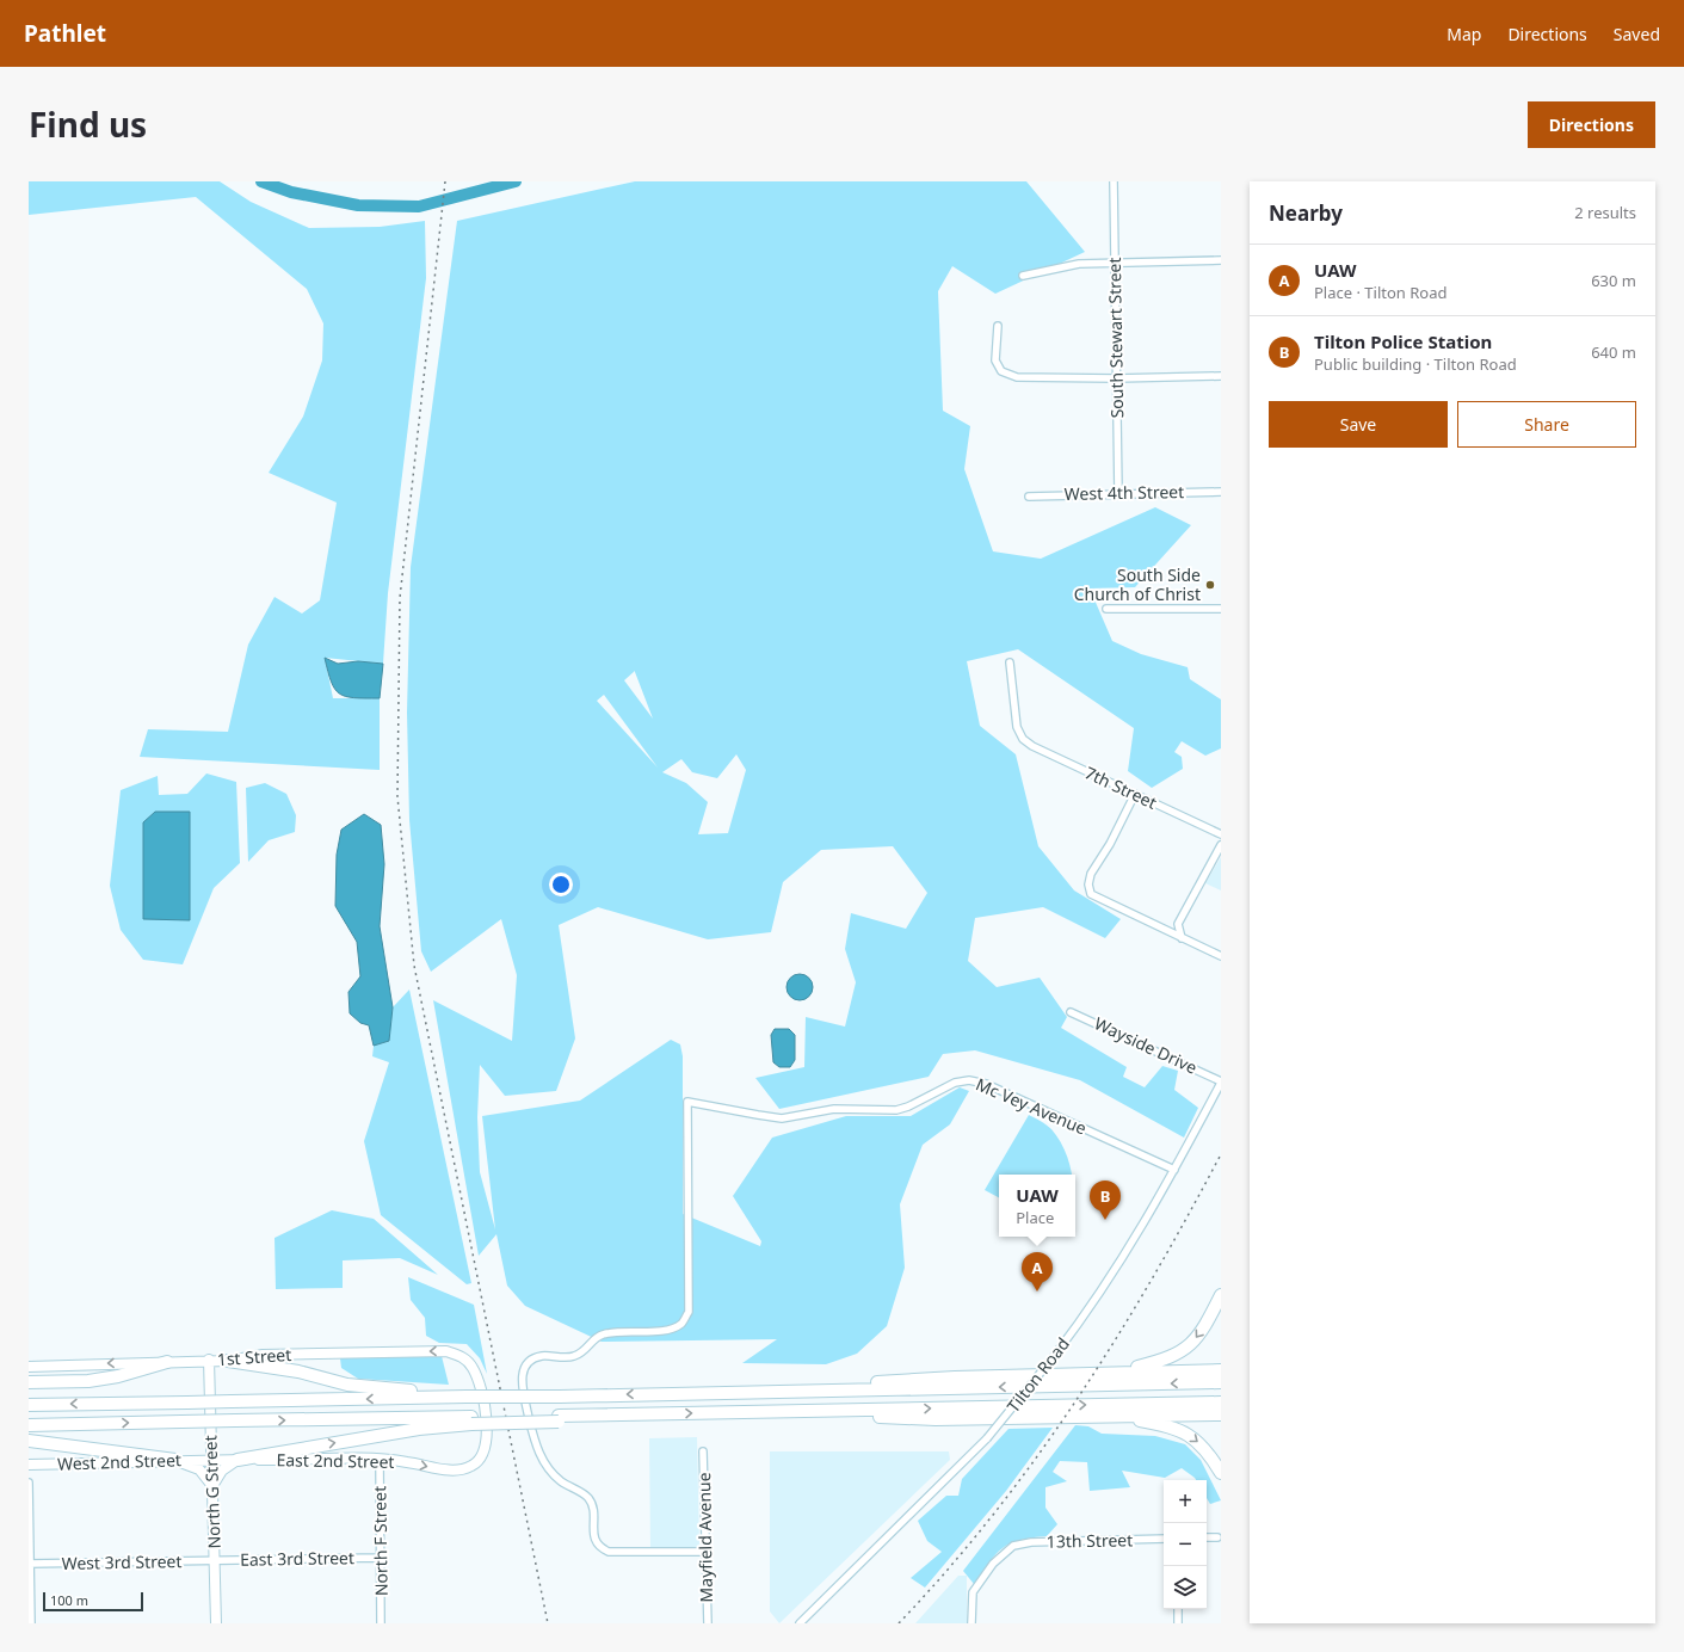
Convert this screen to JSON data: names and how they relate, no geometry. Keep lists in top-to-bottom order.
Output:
{
  "streets": {
    "street": [
      "South Stewart Street",
      "West 4th Street",
      "7th Street",
      "Wayside Drive",
      "Mc Vey Avenue",
      "1st Street",
      "Tilton Road",
      "East 2nd Street",
      "West 2nd Street",
      "North G Street",
      "Mayfield Avenue",
      "North F Street",
      "13th Street",
      "East 3rd Street",
      "West 3rd Street"
    ]
  },
  "crossings": [
    ["South Stewart Street", "West 4th Street"],
    ["Wayside Drive", "Tilton Road"],
    ["Mc Vey Avenue", "Tilton Road"],
    ["Mc Vey Avenue", "Mayfield Avenue"],
    ["1st Street", "East 2nd Street"],
    ["1st Street", "North G Street"],
    ["East 2nd Street", "West 2nd Street"],
    ["East 2nd Street", "North G Street"],
    ["East 2nd Street", "North F Street"],
    ["West 2nd Street", "North G Street"],
    ["North G Street", "East 3rd Street"],
    ["North G Street", "West 3rd Street"],
    ["North F Street", "East 3rd Street"],
    ["East 3rd Street", "West 3rd Street"]
  ],
  "one_way": ["1st Street", "East 2nd Street"],
  "places": ["South Side Church of Christ"],
  "scale_bar": "100 m",
  "page": {
    "header": "Pathlet",
    "nav": ["Map", "Directions", "Saved"],
    "title": "Find us",
    "buttons": [
      "Directions",
      ["Save", "Share"]
    ],
    "heading": ["Nearby", "2 results"],
    "list": [
      {
        "mark": "A",
        "name": "UAW",
        "note": "Place · Tilton Road",
        "value": "630 m"
      },
      {
        "mark": "B",
        "name": "Tilton Police Station",
        "note": "Public building · Tilton Road",
        "value": "640 m"
      }
    ],
    "popup": ["UAW", "Place"],
    "pins": ["B", "A"],
    "map_buttons": ["+", "−"],
    "scale": "100 m"
  }
}
